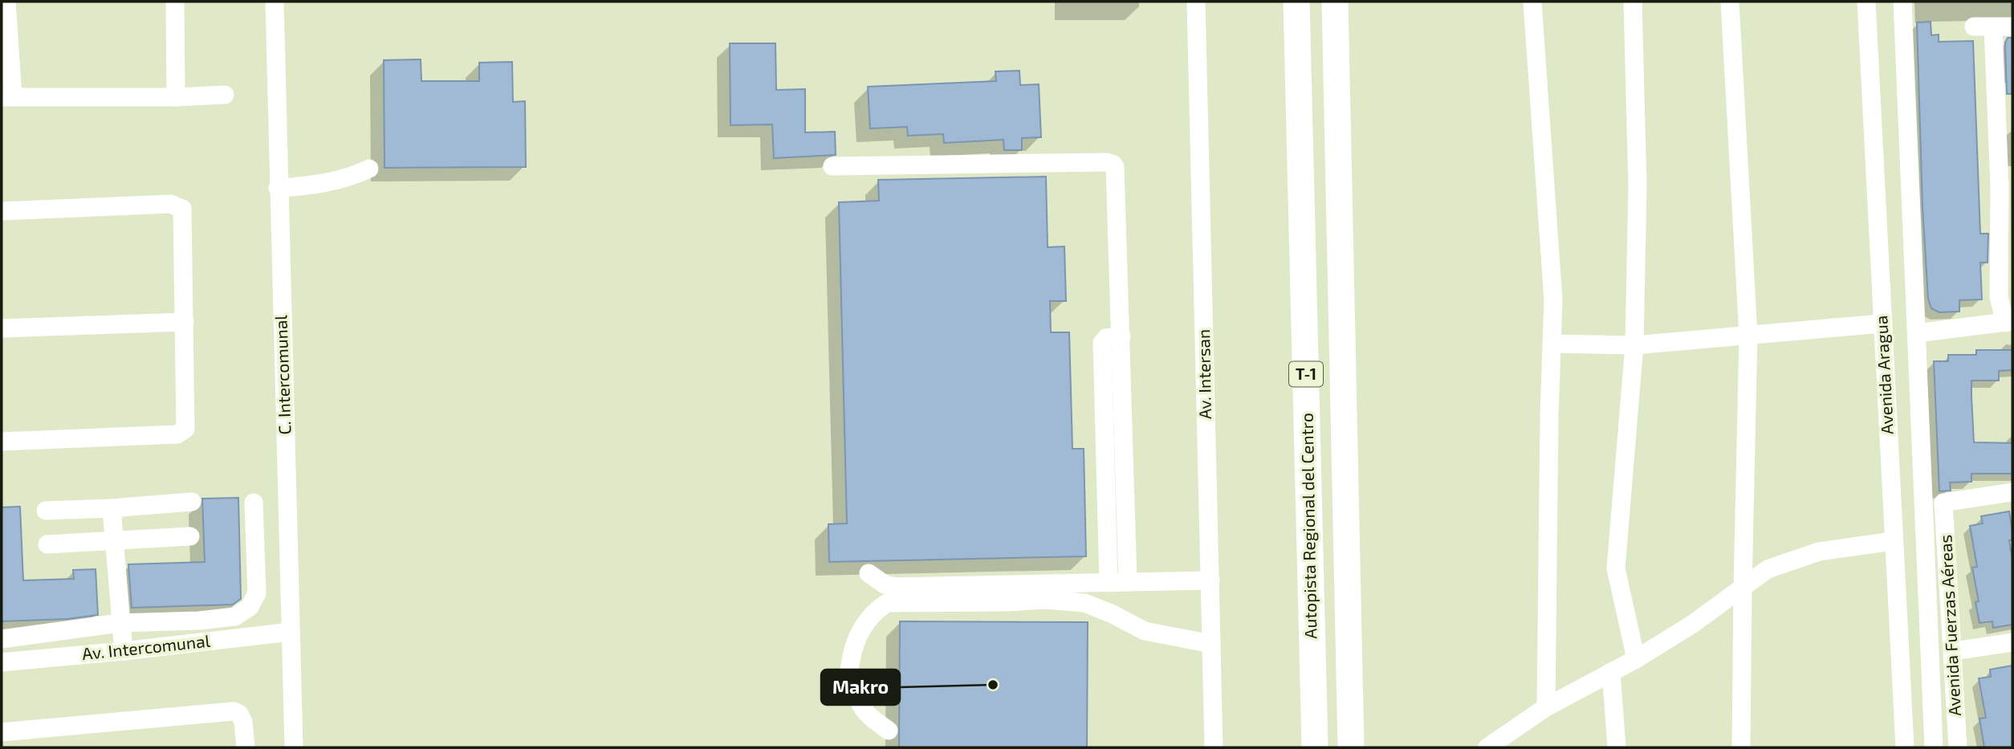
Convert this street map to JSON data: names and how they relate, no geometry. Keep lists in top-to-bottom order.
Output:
{
  "streets": {
    "highway": ["T-1", "Autopista Regional del Centro"],
    "street": [
      "Av. Intersan",
      "C. Intercomunal",
      "Avenida Aragua",
      "Avenida Fuerzas Aéreas",
      "Av. Intercomunal"
    ]
  },
  "crossings": [
    ["C. Intercomunal", "Av. Intercomunal"]
  ],
  "places": ["Makro"]
}
